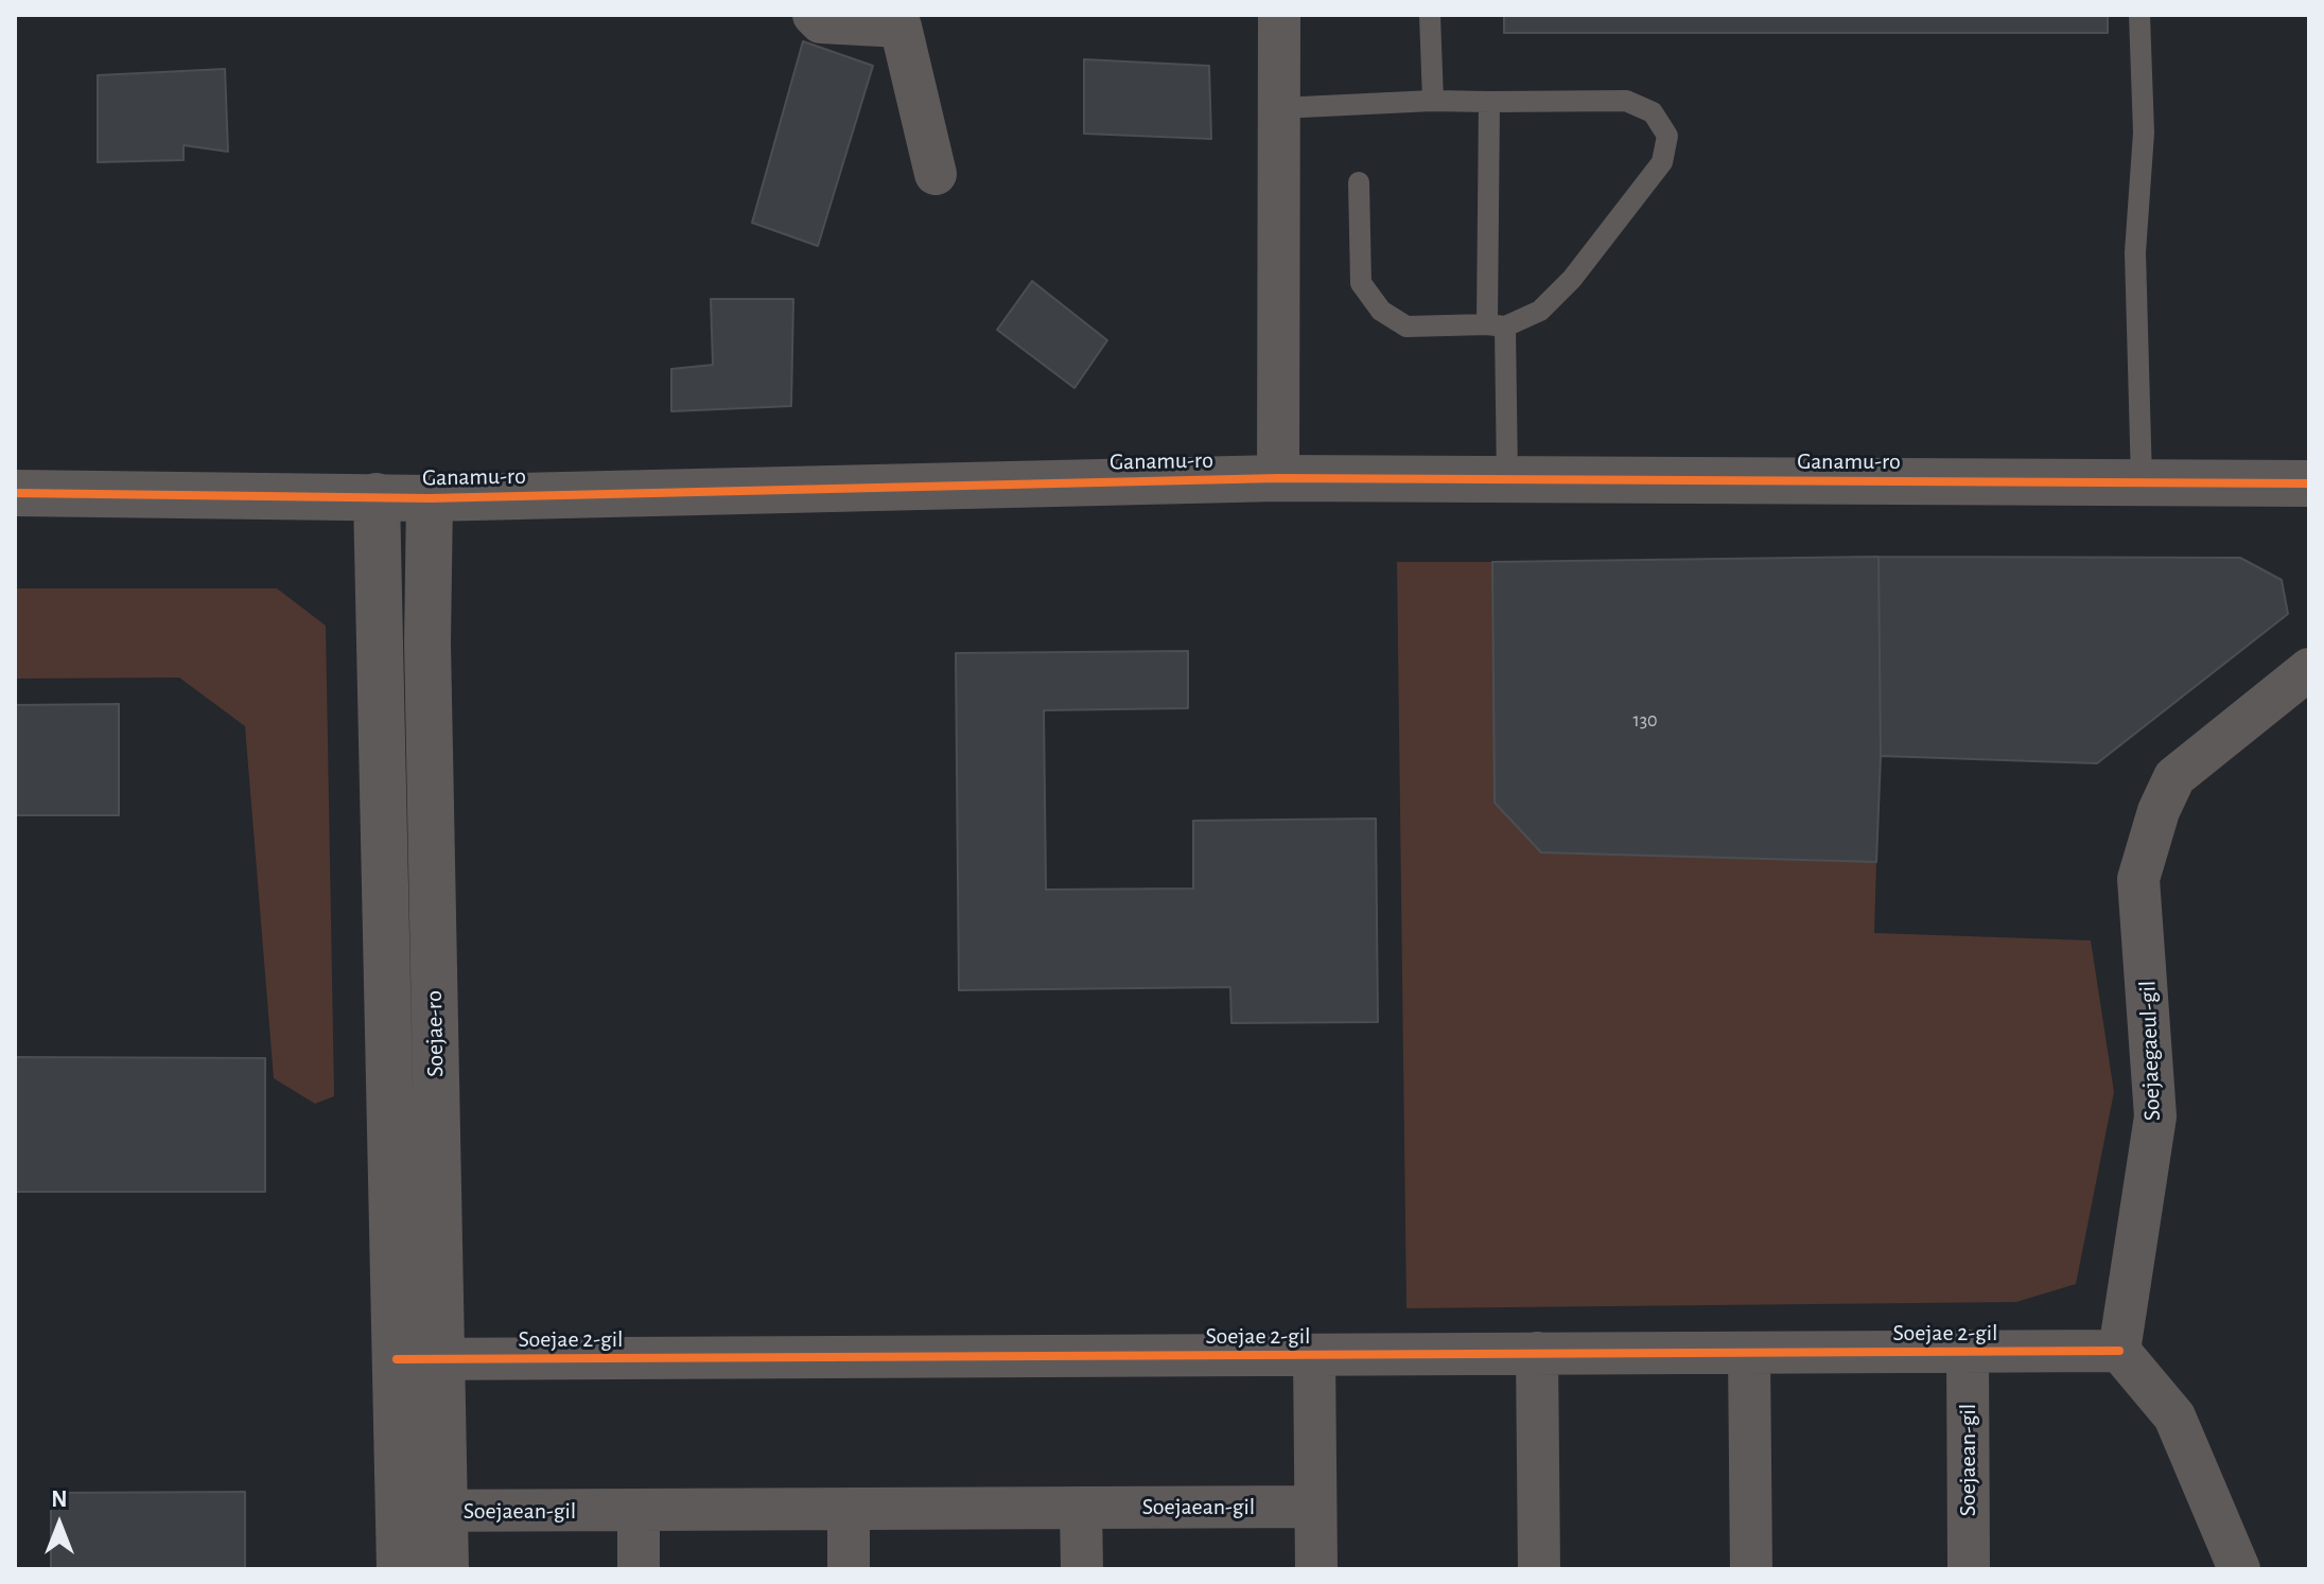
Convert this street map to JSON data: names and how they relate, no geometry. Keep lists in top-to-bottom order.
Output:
{
  "streets": {
    "street": [
      "Ganamu-ro",
      "Soejae-ro",
      "Soejaegaeul-gil",
      "Soejae 2-gil",
      "Soejaean-gil"
    ]
  },
  "crossings": [
    ["Ganamu-ro", "Soejae-ro"],
    ["Soejae-ro", "Soejae 2-gil"],
    ["Soejaegaeul-gil", "Soejae 2-gil"],
    ["Soejae 2-gil", "Soejaean-gil"]
  ],
  "house_numbers": ["130"],
  "north": "top"
}
